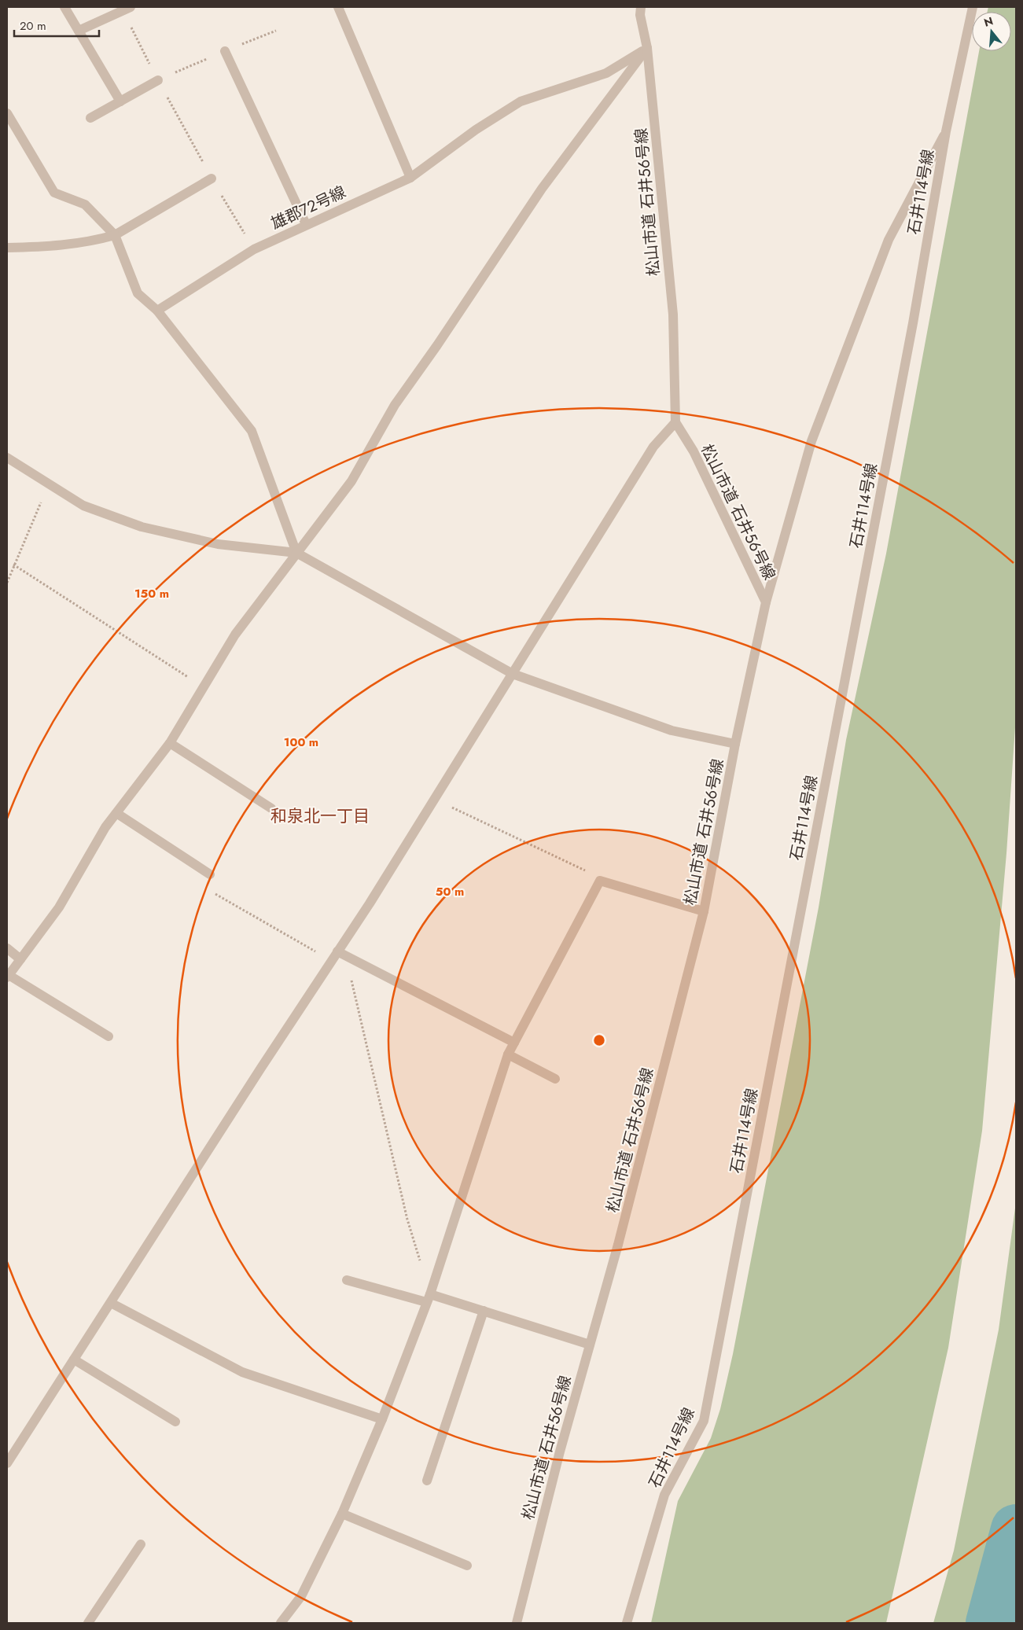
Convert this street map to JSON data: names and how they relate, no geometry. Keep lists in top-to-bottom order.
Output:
{
  "streets": {
    "street": ["石井114号線", "松山市道 石井56号線", "雄郡72号線"]
  },
  "crossings": [
    ["松山市道 石井56号線", "雄郡72号線"]
  ],
  "districts": ["和泉北一丁目"],
  "scale_bar": "20 m",
  "north": "top",
  "rings": ["150 m", "100 m", "50 m"]
}
